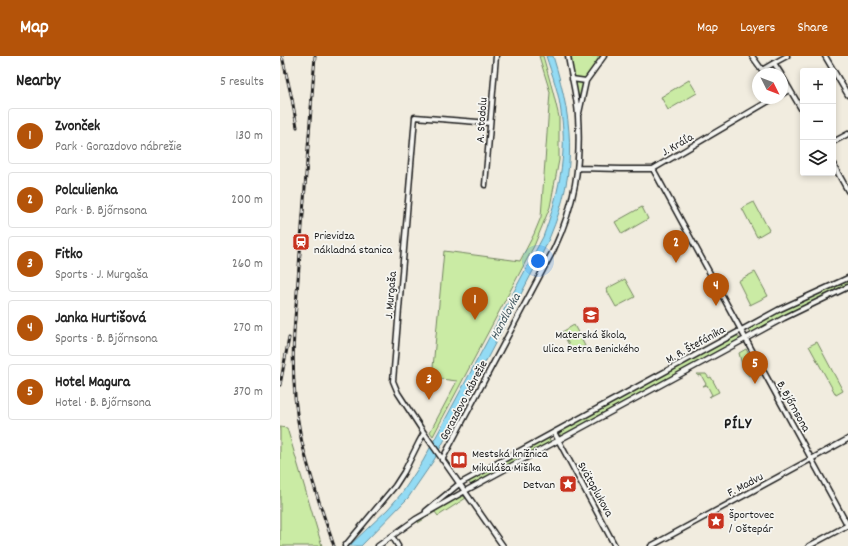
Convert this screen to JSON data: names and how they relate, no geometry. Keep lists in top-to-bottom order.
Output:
{
  "streets": {
    "street": [
      "A. Stodolu",
      "J. Kráľa",
      "J. Murgaša",
      "M. R. Štefánika",
      "Gorazdovo nábrežie",
      "B. Bjőrnsona",
      "F. Madvu",
      "Svätoplukova"
    ]
  },
  "crossings": [
    ["A. Stodolu", "J. Murgaša"],
    ["J. Kráľa", "Gorazdovo nábrežie"],
    ["J. Kráľa", "B. Bjőrnsona"],
    ["J. Murgaša", "M. R. Štefánika"],
    ["J. Murgaša", "Gorazdovo nábrežie"],
    ["M. R. Štefánika", "B. Bjőrnsona"],
    ["M. R. Štefánika", "Svätoplukova"],
    ["B. Bjőrnsona", "F. Madvu"]
  ],
  "districts": ["PÍLY"],
  "water": ["Handlovka"],
  "places": {
    "station": ["Prievidza nákladná stanica"],
    "school or university": ["Materská škola, Ulica Petra Benického"],
    "library": ["Mestská knižnica Mikuláša Mišíka"],
    "place": ["Detvan", "Športovec / Oštepár"]
  },
  "north": "bottom right",
  "page": {
    "header": "Map",
    "nav": ["Map", "Layers", "Share"],
    "heading": ["Nearby", "5 results"],
    "map_buttons": ["+", "−"],
    "list": [
      {
        "mark": "1",
        "name": "Zvonček",
        "note": "Park · Gorazdovo nábrežie",
        "value": "130 m"
      },
      {
        "mark": "2",
        "name": "Polculienka",
        "note": "Park · B. Bjőrnsona",
        "value": "200 m"
      },
      {
        "mark": "3",
        "name": "Fitko",
        "note": "Sports · J. Murgaša",
        "value": "260 m"
      },
      {
        "mark": "4",
        "name": "Janka Hurtišová",
        "note": "Sports · B. Bjőrnsona",
        "value": "270 m"
      },
      {
        "mark": "5",
        "name": "Hotel Magura",
        "note": "Hotel · B. Bjőrnsona",
        "value": "370 m"
      }
    ],
    "pins": [
      "2",
      "4",
      "1",
      "5",
      "3"
    ]
  }
}
